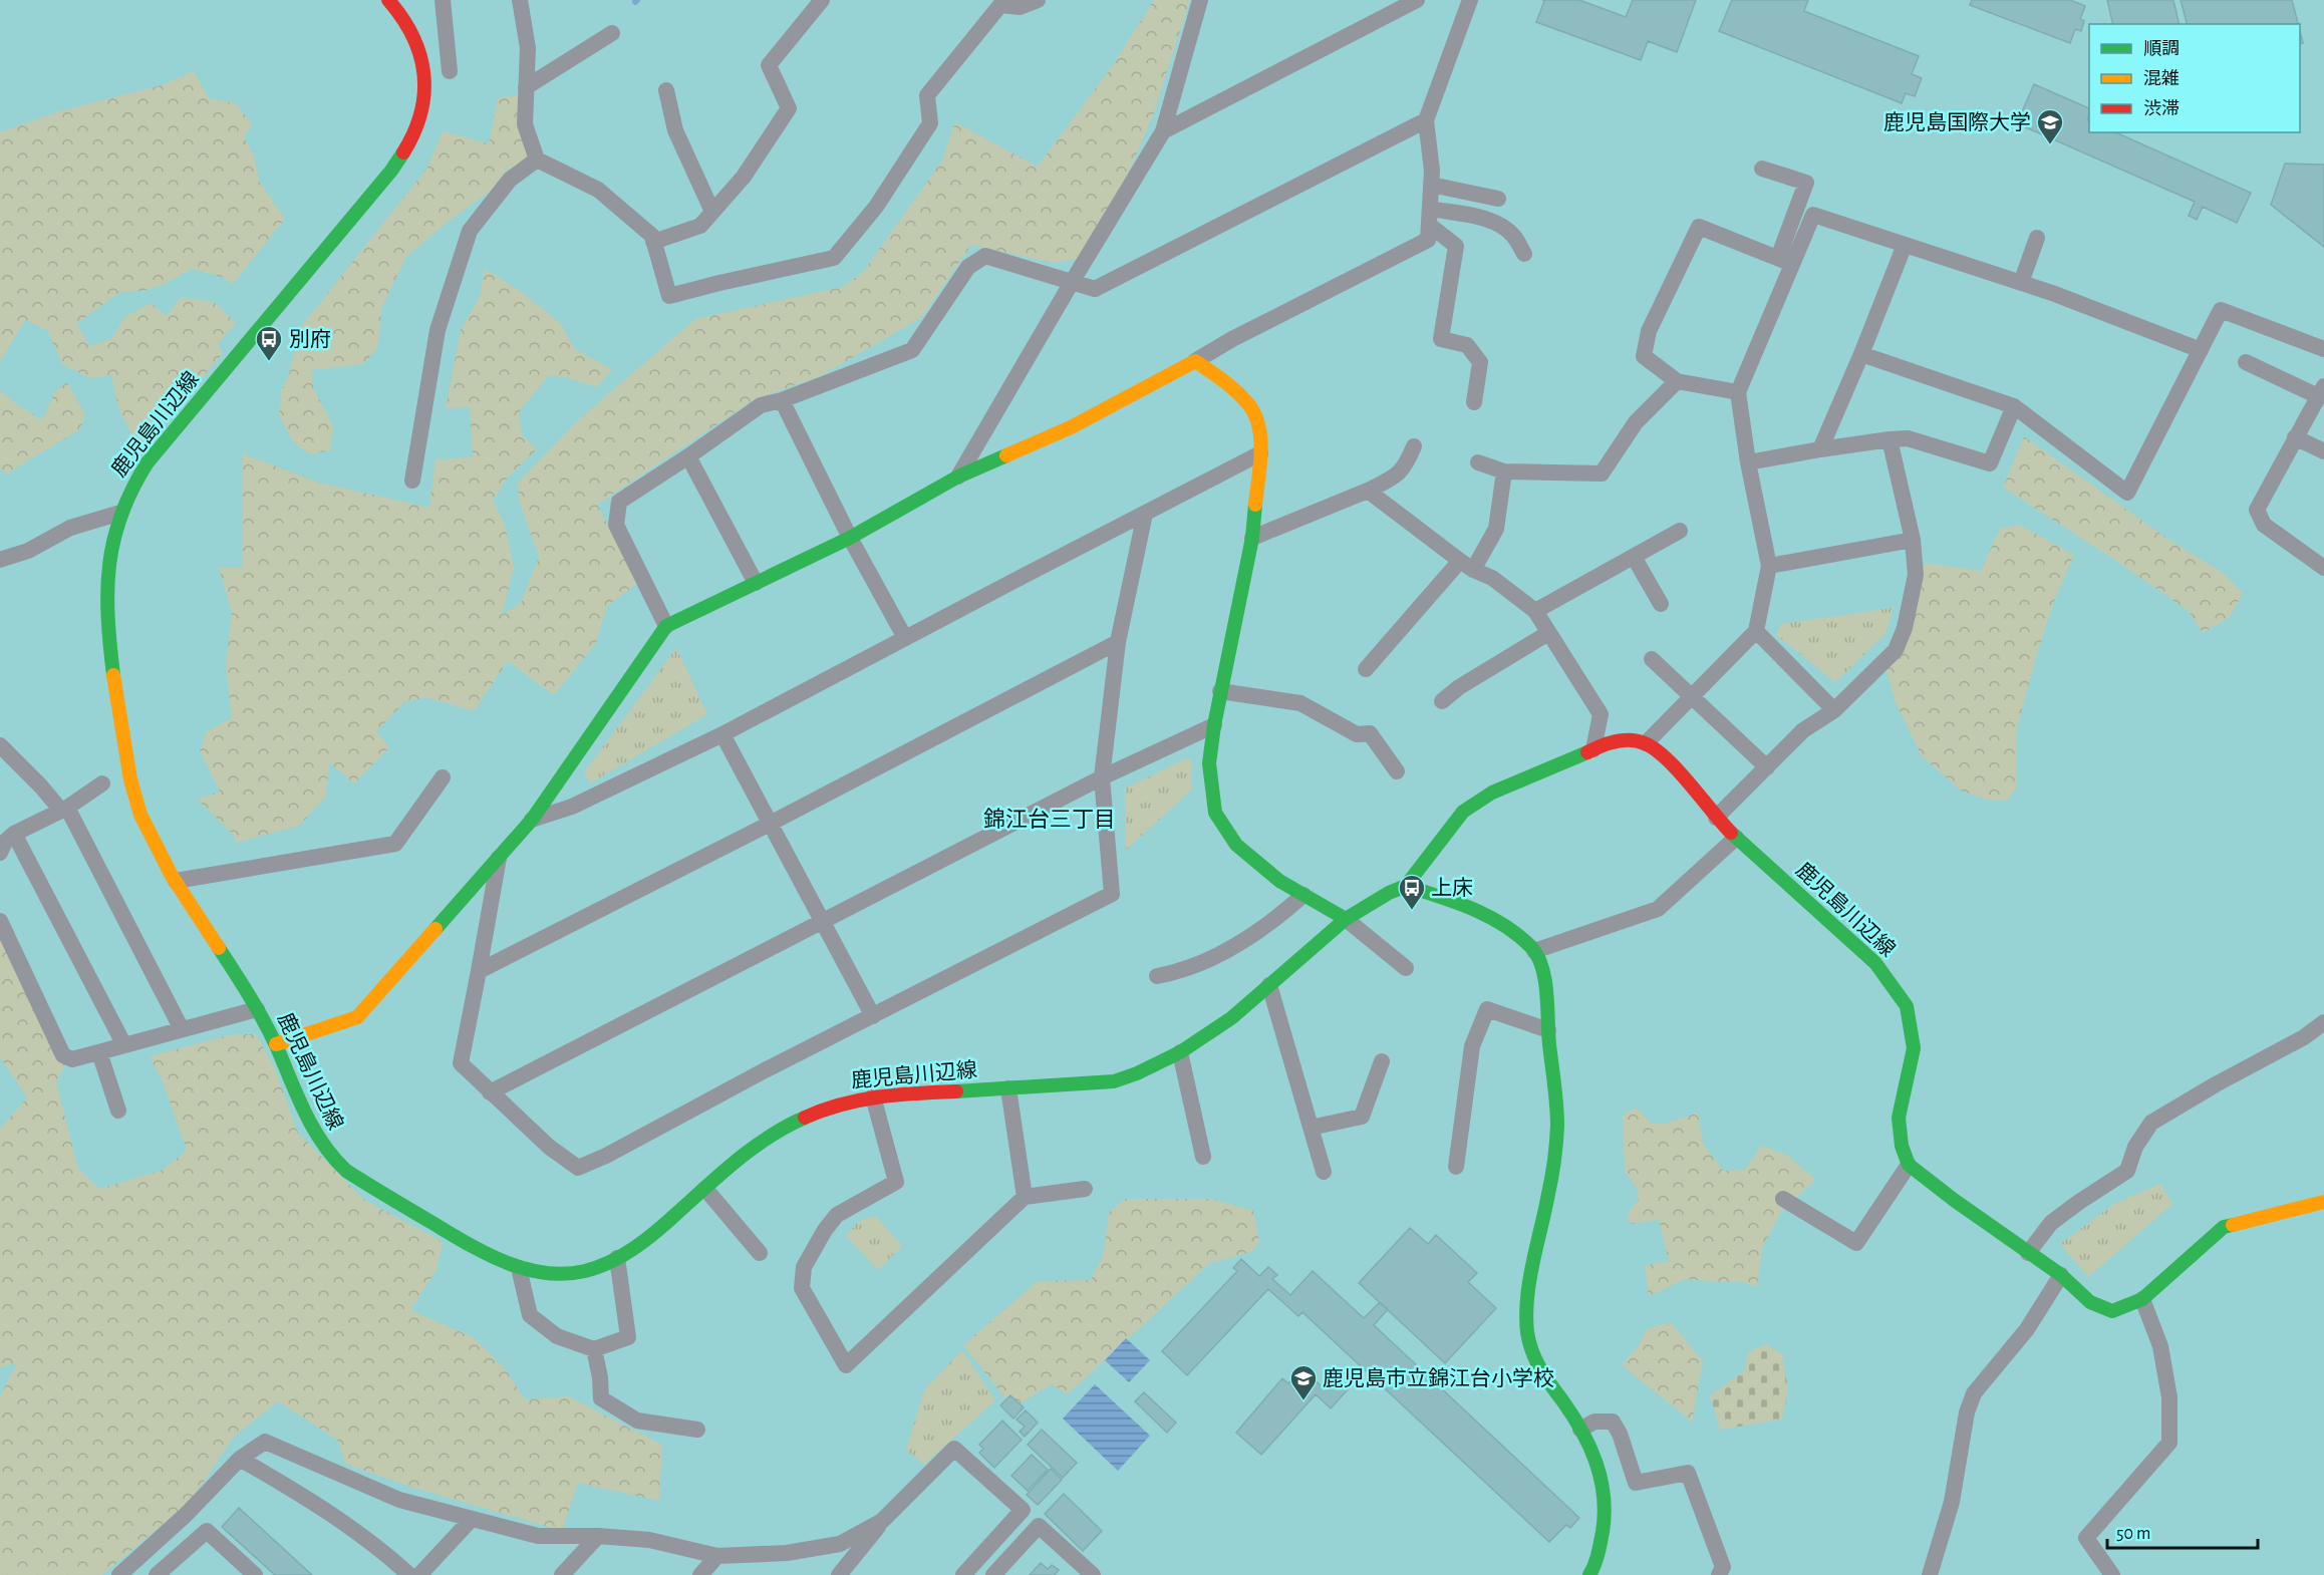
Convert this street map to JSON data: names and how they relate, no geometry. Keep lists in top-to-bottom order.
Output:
{
  "streets": {
    "main road": ["鹿児島川辺線"]
  },
  "districts": ["錦江台三丁目"],
  "places": {
    "school or university": ["鹿児島国際大学", "鹿児島市立錦江台小学校"],
    "bus stop": ["別府", "上床"]
  },
  "legend": ["順調", "混雑", "渋滞"],
  "scale_bar": "50 m"
}
